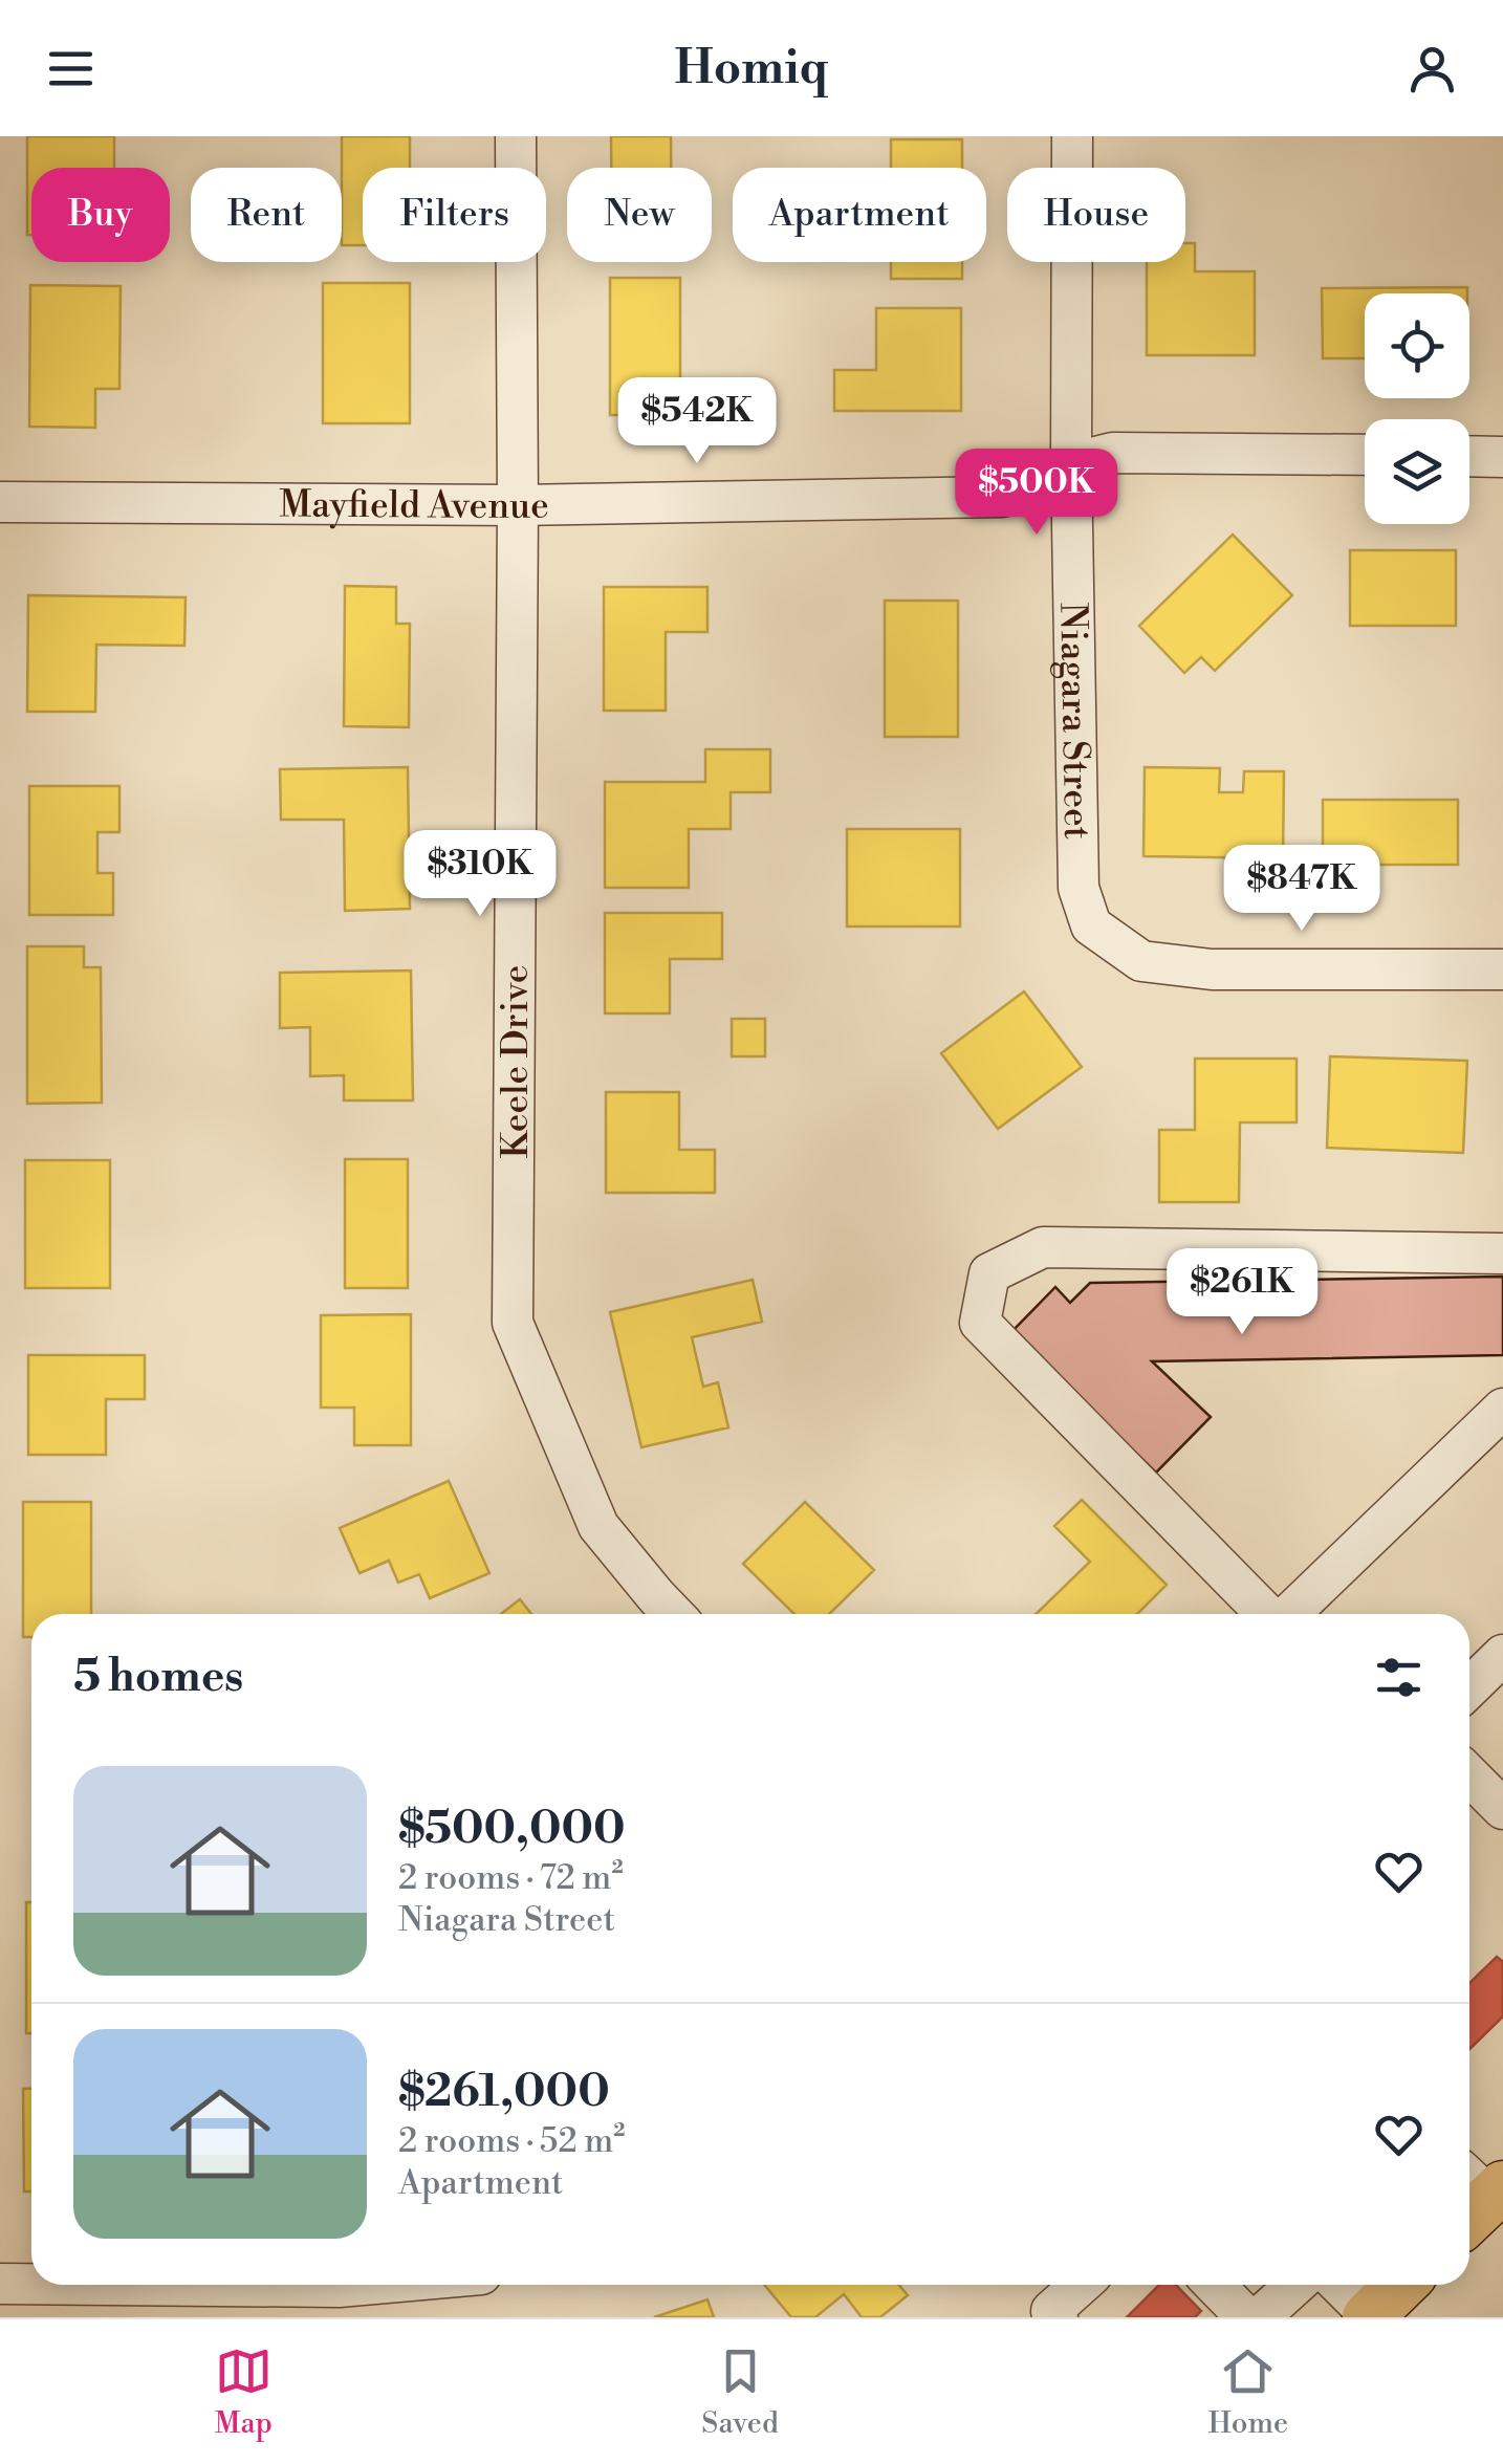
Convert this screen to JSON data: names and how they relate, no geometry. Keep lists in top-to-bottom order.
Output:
{
  "streets": {
    "street": ["Mayfield Avenue", "Niagara Street", "Keele Drive"]
  },
  "crossings": [
    ["Mayfield Avenue", "Niagara Street"],
    ["Mayfield Avenue", "Keele Drive"]
  ],
  "page": {
    "header": "Homiq",
    "chip": [
      "Buy",
      "Rent",
      "Filters",
      "New",
      "Apartment",
      "House"
    ],
    "price": [
      "$542K",
      "$500K",
      "$310K",
      "$847K",
      "$261K"
    ],
    "heading": "5 homes",
    "list": [
      {
        "name": "$500,000",
        "note": "2 rooms · 72 m² · Niagara Street"
      },
      {
        "name": "$261,000",
        "note": "2 rooms · 52 m² · Apartment"
      }
    ],
    "tabs": ["Map", "Saved", "Home"]
  }
}
